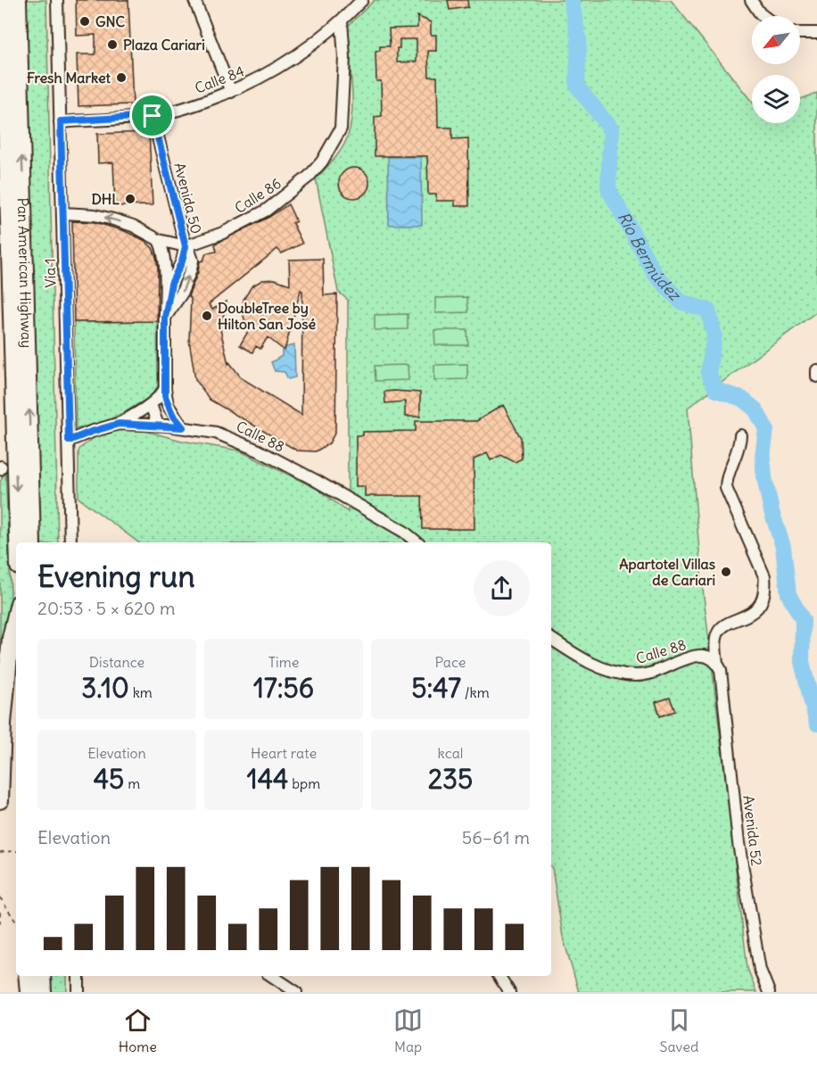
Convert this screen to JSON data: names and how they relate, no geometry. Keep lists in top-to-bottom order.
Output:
{
  "streets": {
    "highway": ["Pan American Highway"],
    "street": [
      "Calle 84",
      "Calle 86",
      "Avenida 50",
      "Vía 1",
      "Calle 88",
      "Avenida 52"
    ]
  },
  "crossings": [
    ["Calle 84", "Calle 86"],
    ["Calle 84", "Avenida 50"],
    ["Calle 84", "Vía 1"],
    ["Calle 86", "Avenida 50"],
    ["Avenida 50", "Calle 88"],
    ["Vía 1", "Calle 88"],
    ["Calle 88", "Avenida 52"]
  ],
  "water": ["Río Bermúdez"],
  "places": [
    "GNC",
    "Plaza Cariari",
    "Fresh Market",
    "DHL",
    "DoubleTree by Hilton San José",
    "Apartotel Villas de Cariari"
  ],
  "north": "bottom left",
  "page": {
    "heading": ["Evening run", "20:53 · 5 × 620 m"],
    "stats": [
      ["Distance", "3.10 km"],
      ["Time", "17:56"],
      ["Pace", "5:47 /km"],
      ["Elevation", "45 m"],
      ["Heart rate", "144 bpm"],
      ["kcal", "235"]
    ],
    "chart": ["Elevation", "56–61 m"],
    "tabs": ["Home", "Map", "Saved"]
  }
}
